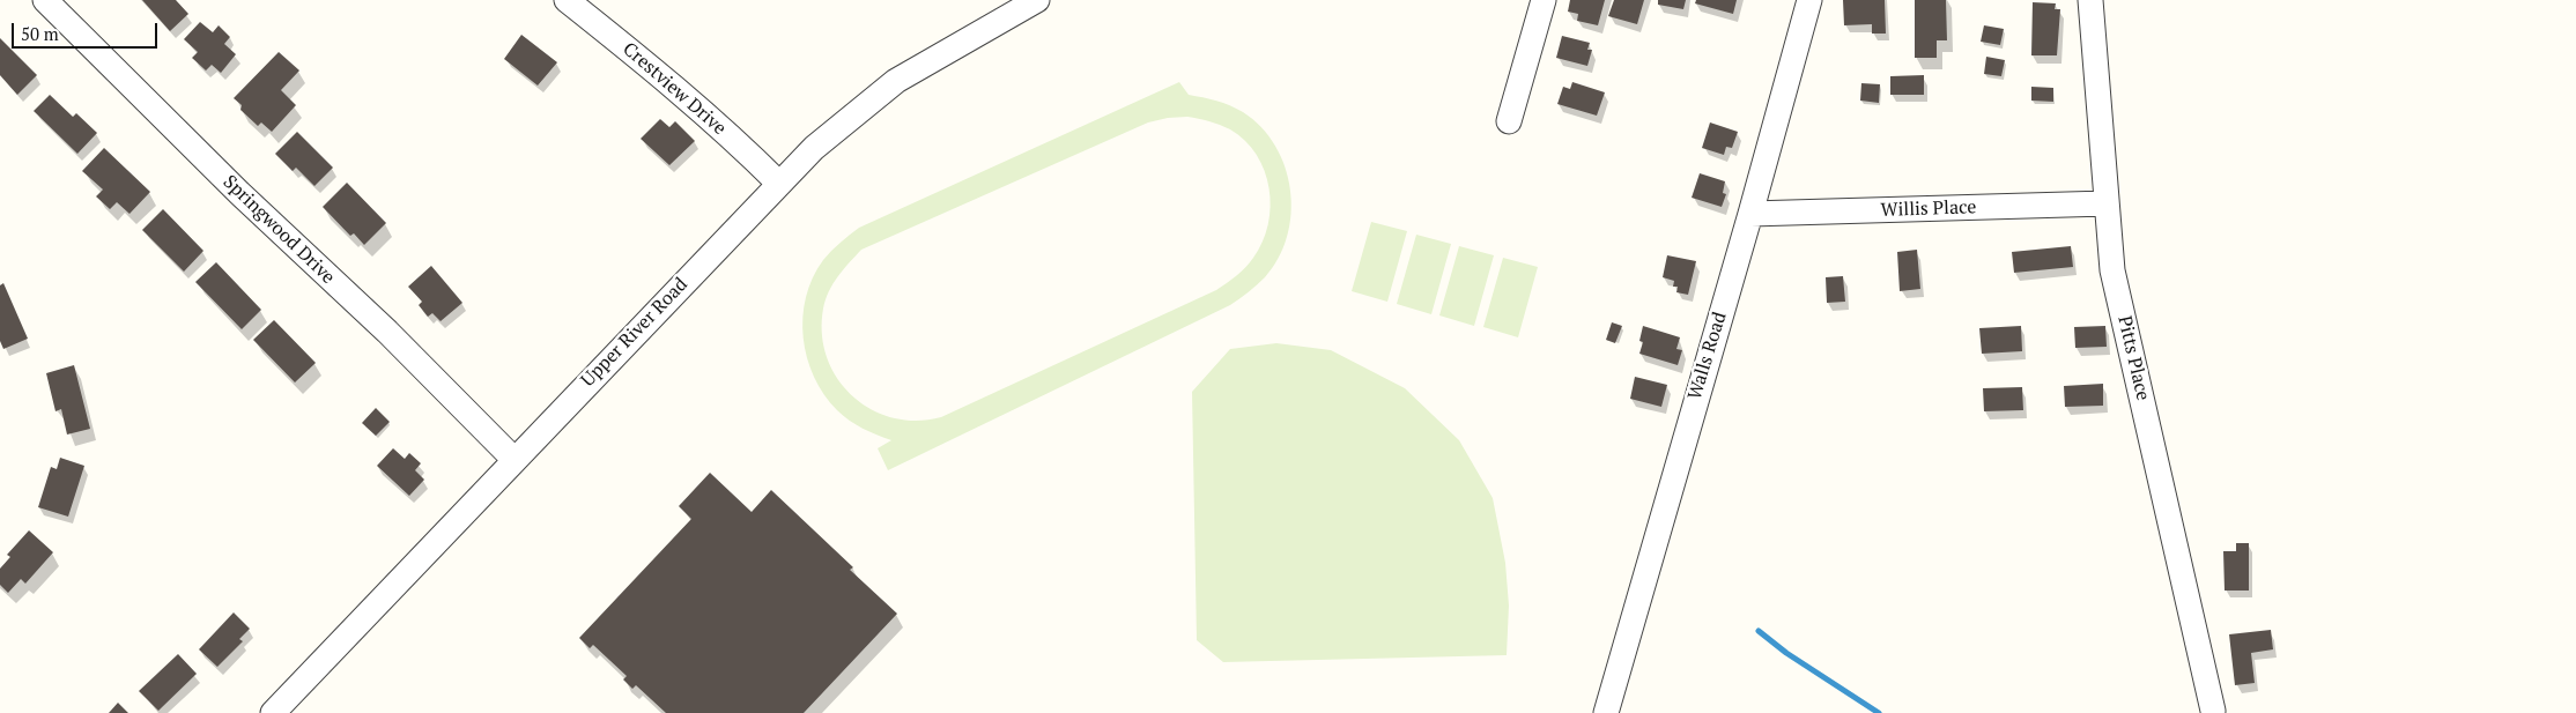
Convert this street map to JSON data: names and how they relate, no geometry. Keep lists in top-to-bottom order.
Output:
{
  "streets": {
    "street": [
      "Crestview Drive",
      "Willis Place",
      "Springwood Drive",
      "Upper River Road",
      "Walls Road",
      "Pitts Place"
    ]
  },
  "crossings": [
    ["Crestview Drive", "Upper River Road"],
    ["Willis Place", "Walls Road"],
    ["Willis Place", "Pitts Place"],
    ["Springwood Drive", "Upper River Road"]
  ],
  "scale_bar": "50 m"
}
